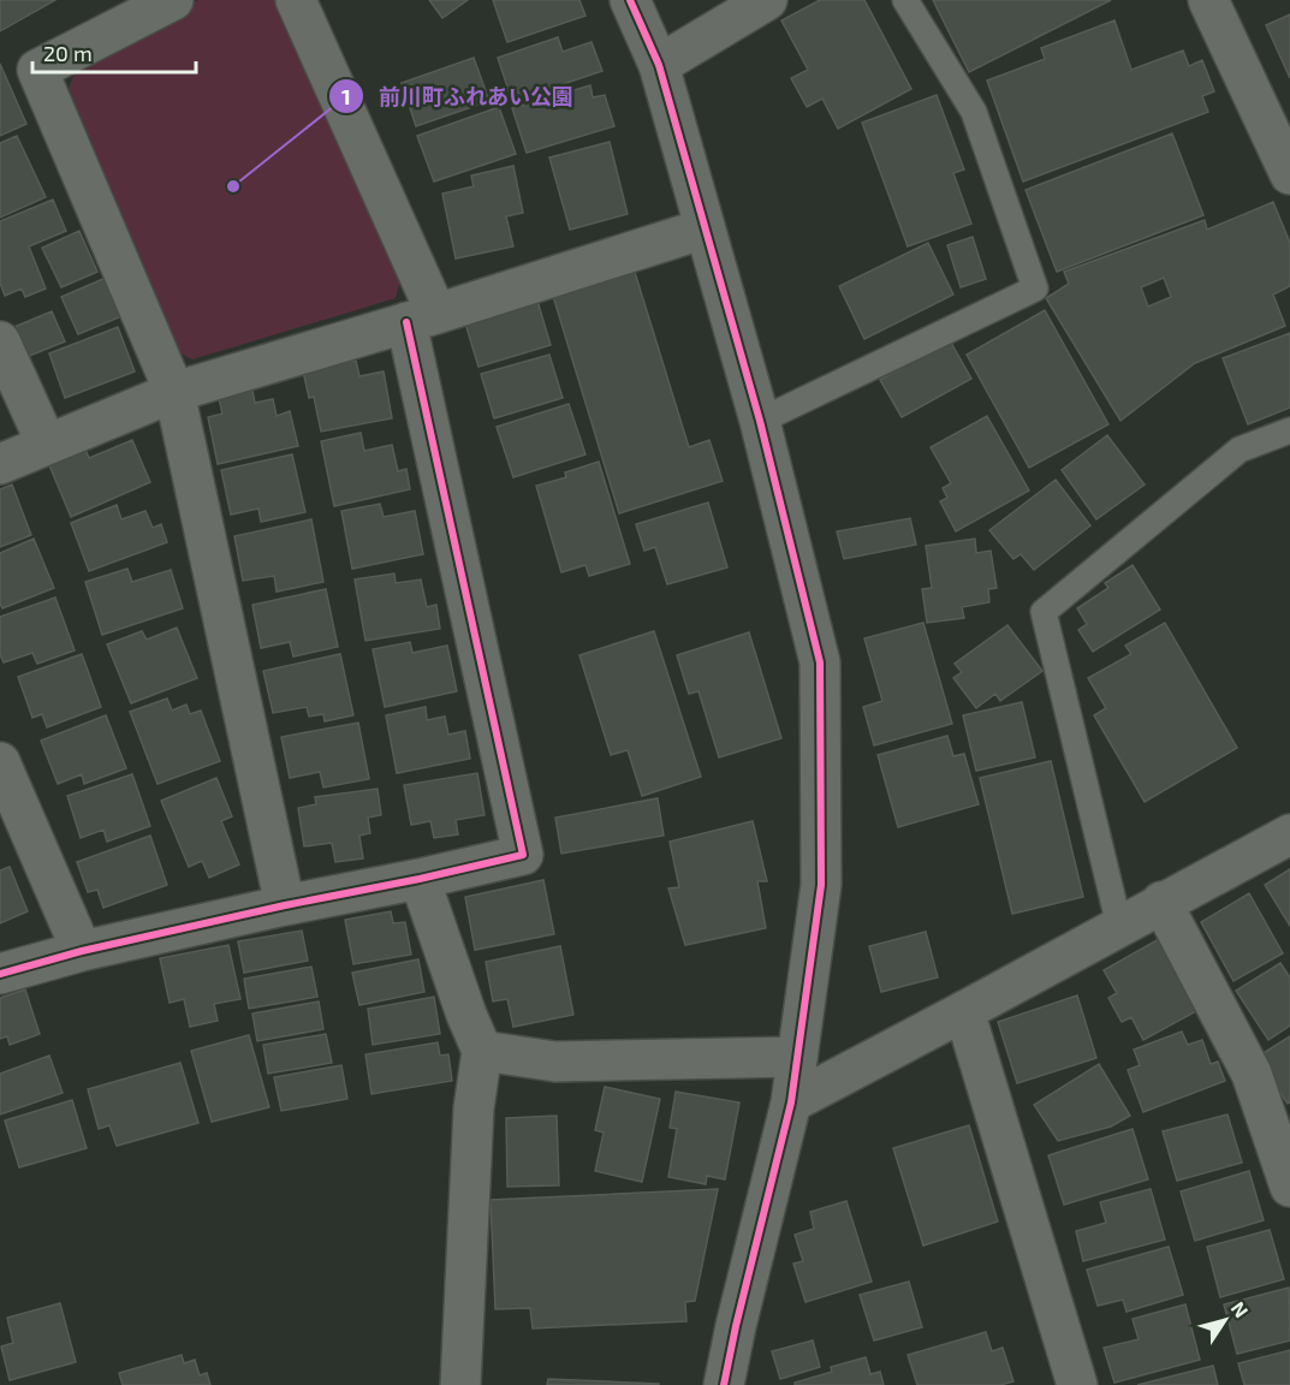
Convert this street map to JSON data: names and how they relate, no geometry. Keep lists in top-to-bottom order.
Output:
{
  "places": ["前川町ふれあい公園"],
  "scale_bar": "20 m",
  "north": "top right"
}
